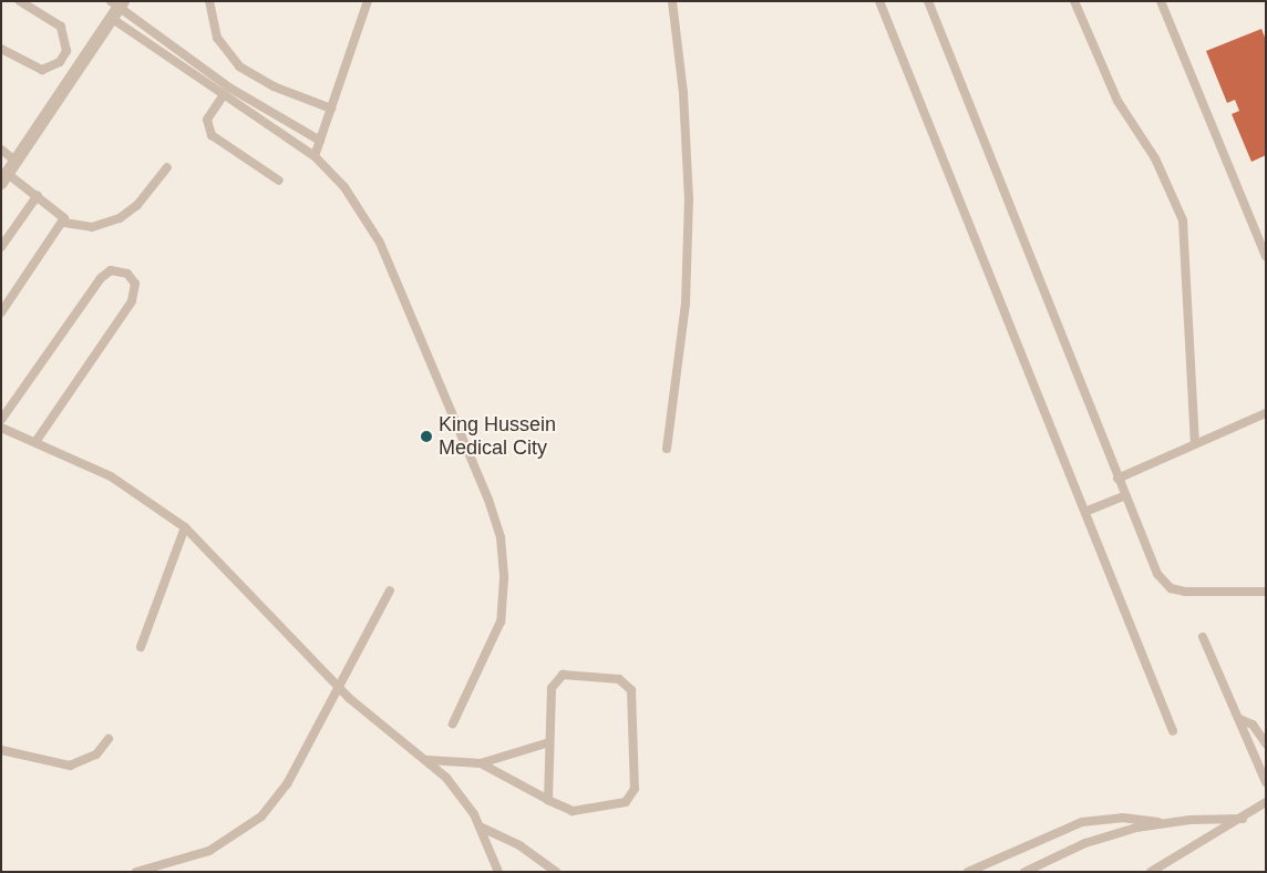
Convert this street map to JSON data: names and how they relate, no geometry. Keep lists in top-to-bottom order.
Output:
{
  "places": ["King Hussein Medical City"]
}
